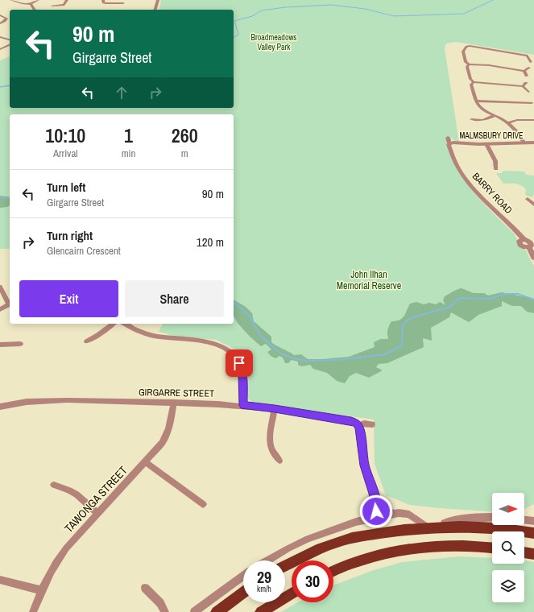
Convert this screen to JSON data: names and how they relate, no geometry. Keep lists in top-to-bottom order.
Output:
{
  "streets": {
    "street": [
      "MALMSBURY DRIVE",
      "BARRY ROAD",
      "GIRGARRE STREET",
      "TAWONGA STREET"
    ]
  },
  "crossings": [
    ["MALMSBURY DRIVE", "BARRY ROAD"],
    ["GIRGARRE STREET", "TAWONGA STREET"]
  ],
  "parks": ["Broadmeadows Valley Park", "John Ilhan Memorial Reserve"],
  "north": "right",
  "page": {
    "turn": ["90 m", "Girgarre Street"],
    "eta": [
      "10:10",
      "Arrival",
      "1",
      "min",
      "260",
      "m"
    ],
    "list": [
      {
        "name": "Turn left",
        "note": "Girgarre Street",
        "value": "90 m"
      },
      {
        "name": "Turn right",
        "note": "Glencairn Crescent",
        "value": "120 m"
      }
    ],
    "buttons": ["Exit", "Share"],
    "speed": "29 km/h",
    "limit": "30"
  }
}
